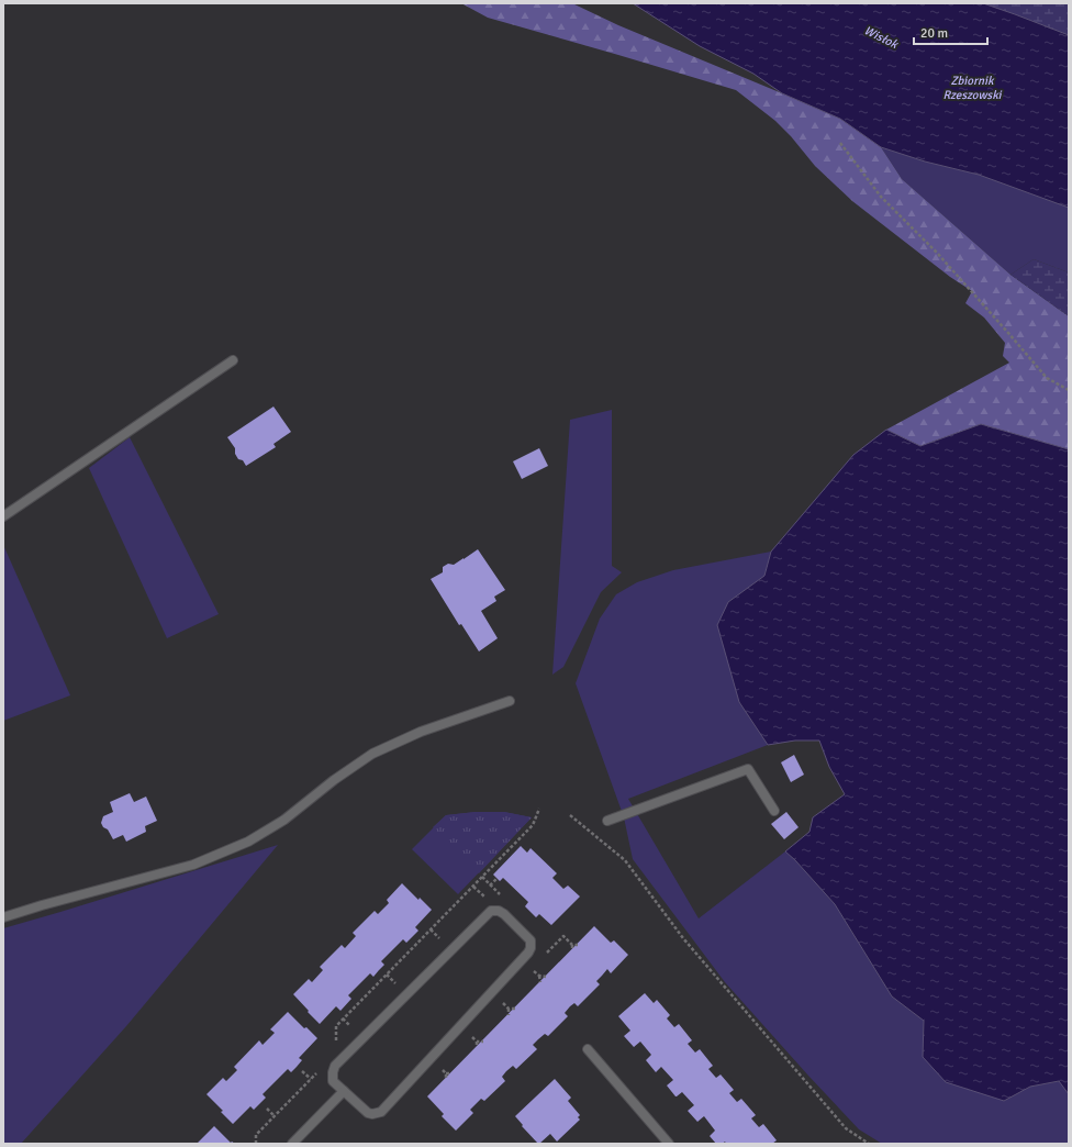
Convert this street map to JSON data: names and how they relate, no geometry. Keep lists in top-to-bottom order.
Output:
{
  "water": ["Wisłok", "Zbiornik Rzeszowski"],
  "scale_bar": "20 m"
}
